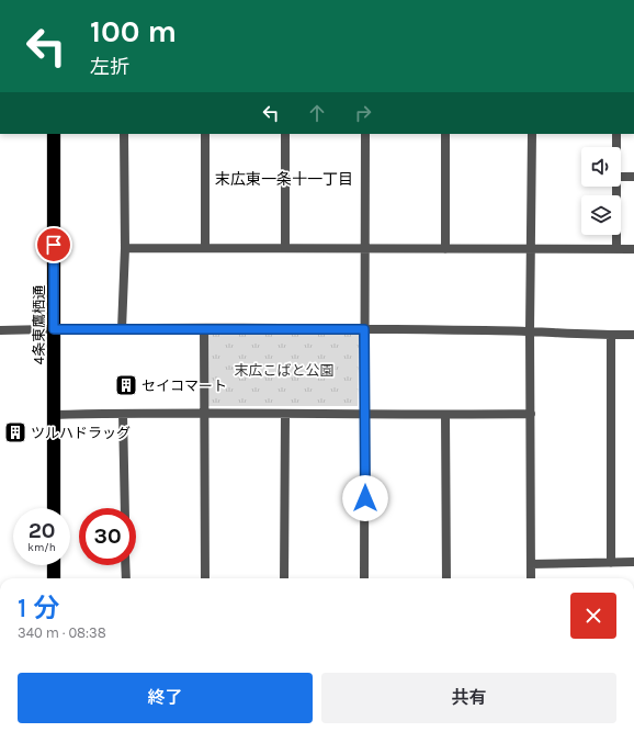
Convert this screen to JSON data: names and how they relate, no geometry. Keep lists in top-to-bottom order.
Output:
{
  "streets": {
    "highway": ["4条東鷹栖通"]
  },
  "districts": ["末広東一条十一丁目"],
  "parks": ["末広こばと公園"],
  "places": {
    "building": ["セイコマート", "ツルハドラッグ"]
  },
  "page": {
    "turn": ["100 m", "左折"],
    "speed": "20 km/h",
    "limit": "30",
    "heading": ["1 分", "340 m · 08:38"],
    "buttons": ["終了", "共有"]
  }
}
